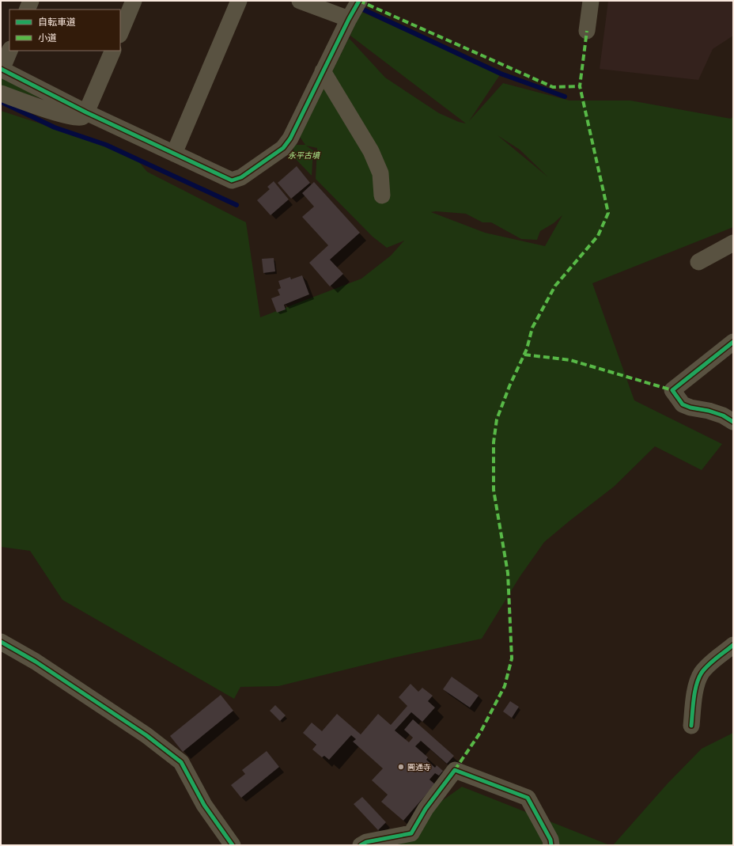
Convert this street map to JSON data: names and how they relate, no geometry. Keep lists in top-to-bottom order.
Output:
{
  "parks": ["永平古墳"],
  "places": ["圓通寺"],
  "legend": ["自転車道", "小道"]
}
